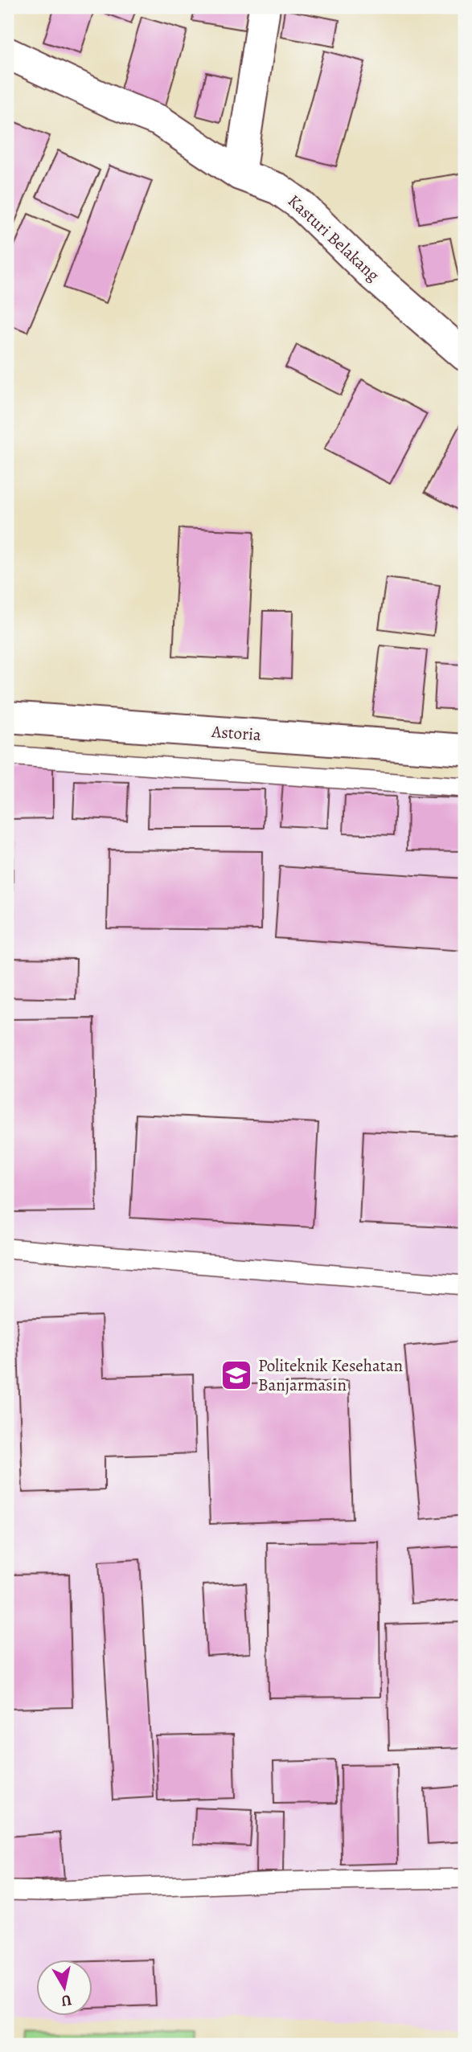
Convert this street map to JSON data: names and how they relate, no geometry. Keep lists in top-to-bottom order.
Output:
{
  "streets": {
    "street": ["Kasturi Belakang", "Astoria"]
  },
  "places": {
    "school or university": ["Politeknik Kesehatan Banjarmasin"]
  },
  "north": "bottom"
}
